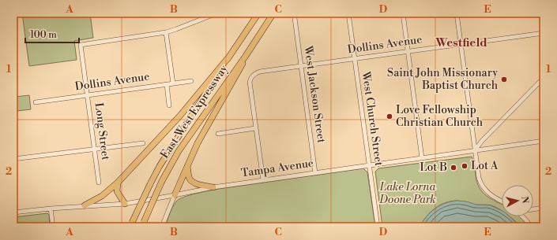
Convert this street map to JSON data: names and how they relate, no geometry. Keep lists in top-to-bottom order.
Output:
{
  "streets": {
    "highway": ["East-West Expressway"],
    "street": [
      "Dollins Avenue",
      "West Jackson Street",
      "West Church Street",
      "Long Street",
      "Tampa Avenue"
    ]
  },
  "crossings": [
    ["Dollins Avenue", "West Jackson Street"],
    ["Dollins Avenue", "West Church Street"],
    ["Dollins Avenue", "Long Street"],
    ["West Jackson Street", "Tampa Avenue"],
    ["West Church Street", "Tampa Avenue"]
  ],
  "districts": ["Westfield"],
  "parks": ["Lake Lorna Doone Park"],
  "places": [
    "Saint John Missionary Baptist Church",
    "Love Fellowship Christian Church",
    "Lot A",
    "Lot B"
  ],
  "scale_bar": "100 m",
  "north": "right",
  "grid": {
    "columns": [
      "A",
      "B",
      "C",
      "D",
      "E"
    ],
    "rows": ["1", "2"]
  }
}
